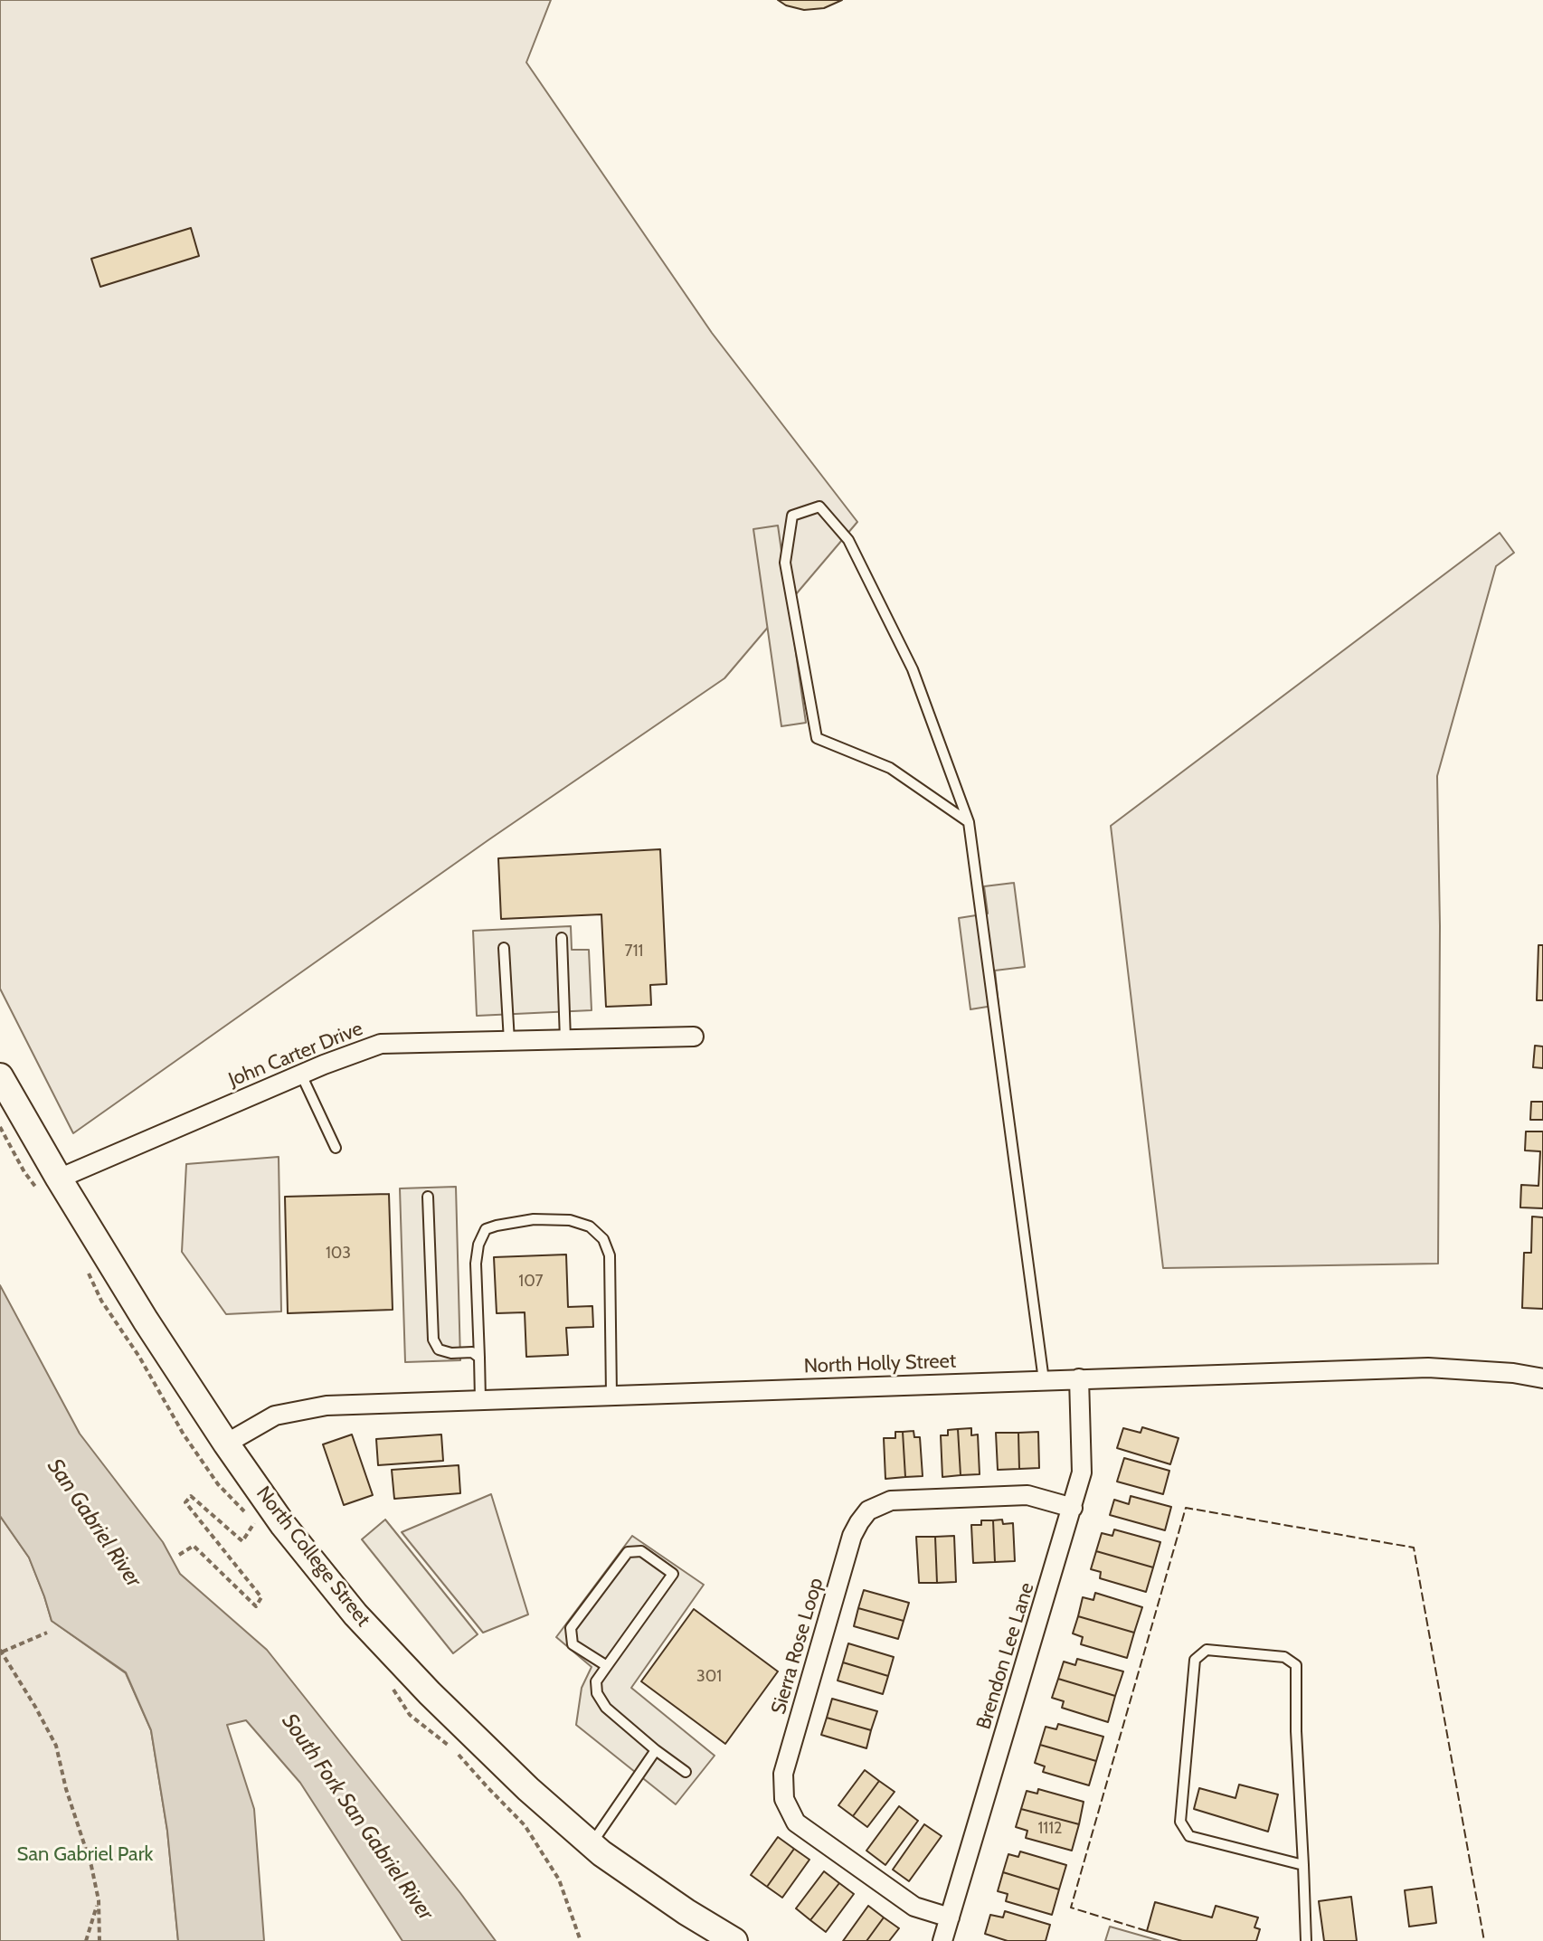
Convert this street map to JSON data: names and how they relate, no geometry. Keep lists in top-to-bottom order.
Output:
{
  "streets": {
    "street": [
      "John Carter Drive",
      "North Holly Street",
      "North College Street",
      "Sierra Rose Loop",
      "Brendon Lee Lane"
    ]
  },
  "crossings": [
    ["John Carter Drive", "North College Street"],
    ["North Holly Street", "North College Street"],
    ["North Holly Street", "Brendon Lee Lane"],
    ["Sierra Rose Loop", "Brendon Lee Lane"]
  ],
  "water": ["San Gabriel River", "South Fork San Gabriel River"],
  "parks": ["San Gabriel Park"],
  "house_numbers": [
    "711",
    "103",
    "107",
    "301",
    "1112"
  ]
}
